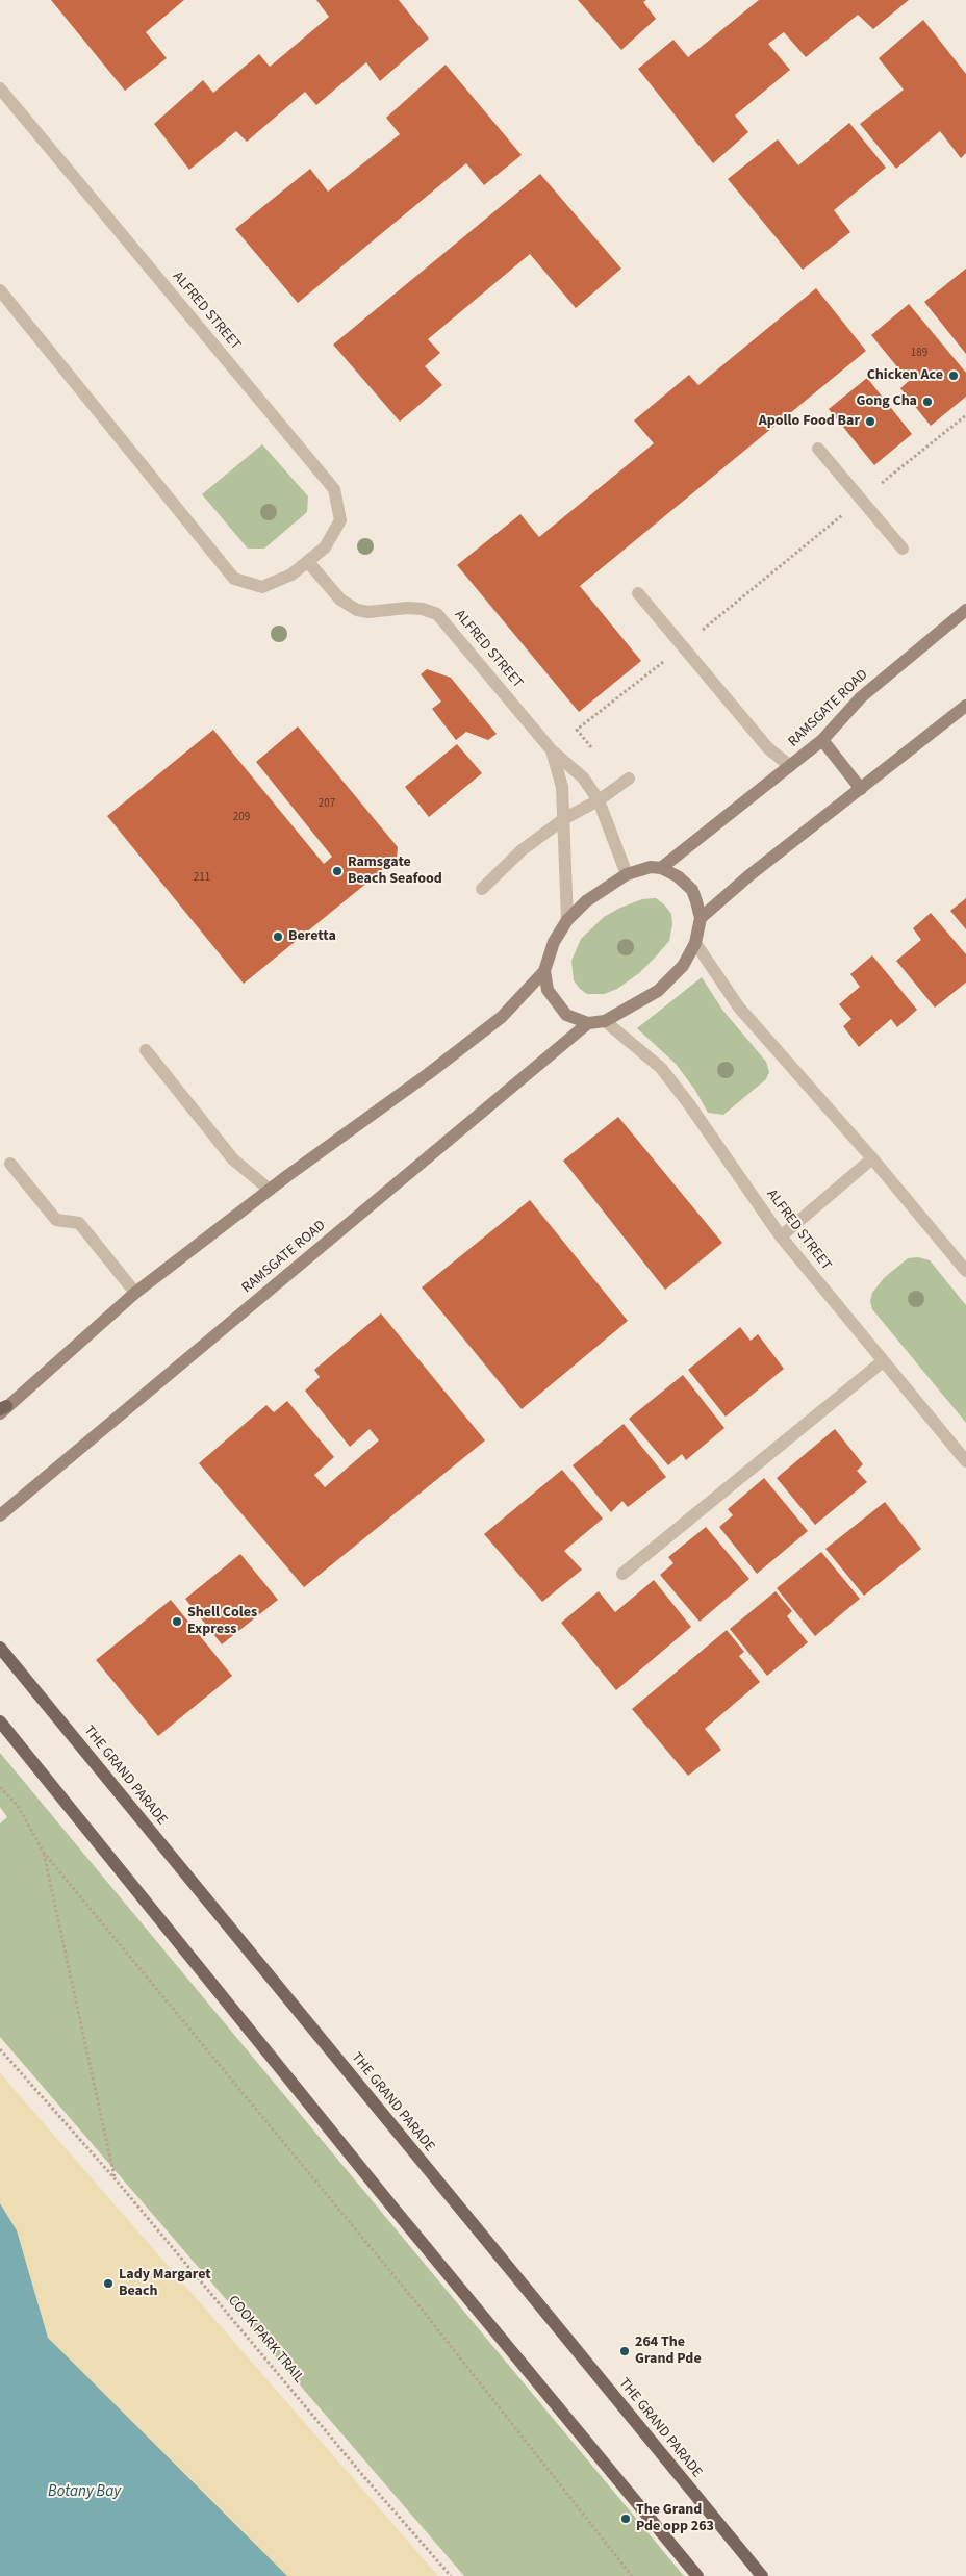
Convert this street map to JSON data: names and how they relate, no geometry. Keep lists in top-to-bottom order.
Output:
{
  "streets": {
    "main road": ["RAMSGATE ROAD", "THE GRAND PARADE"],
    "street": ["ALFRED STREET"],
    "path": ["COOK PARK TRAIL"]
  },
  "crossings": [
    ["ALFRED STREET", "RAMSGATE ROAD"]
  ],
  "water": ["Botany Bay"],
  "places": [
    "Chicken Ace",
    "Gong Cha",
    "Apollo Food Bar",
    "Ramsgate Beach Seafood",
    "Beretta",
    "Shell Coles Express",
    "Lady Margaret Beach",
    "264 The Grand Pde",
    "The Grand Pde opp 263"
  ],
  "house_numbers": [
    "189",
    "207",
    "209",
    "211"
  ]
}
